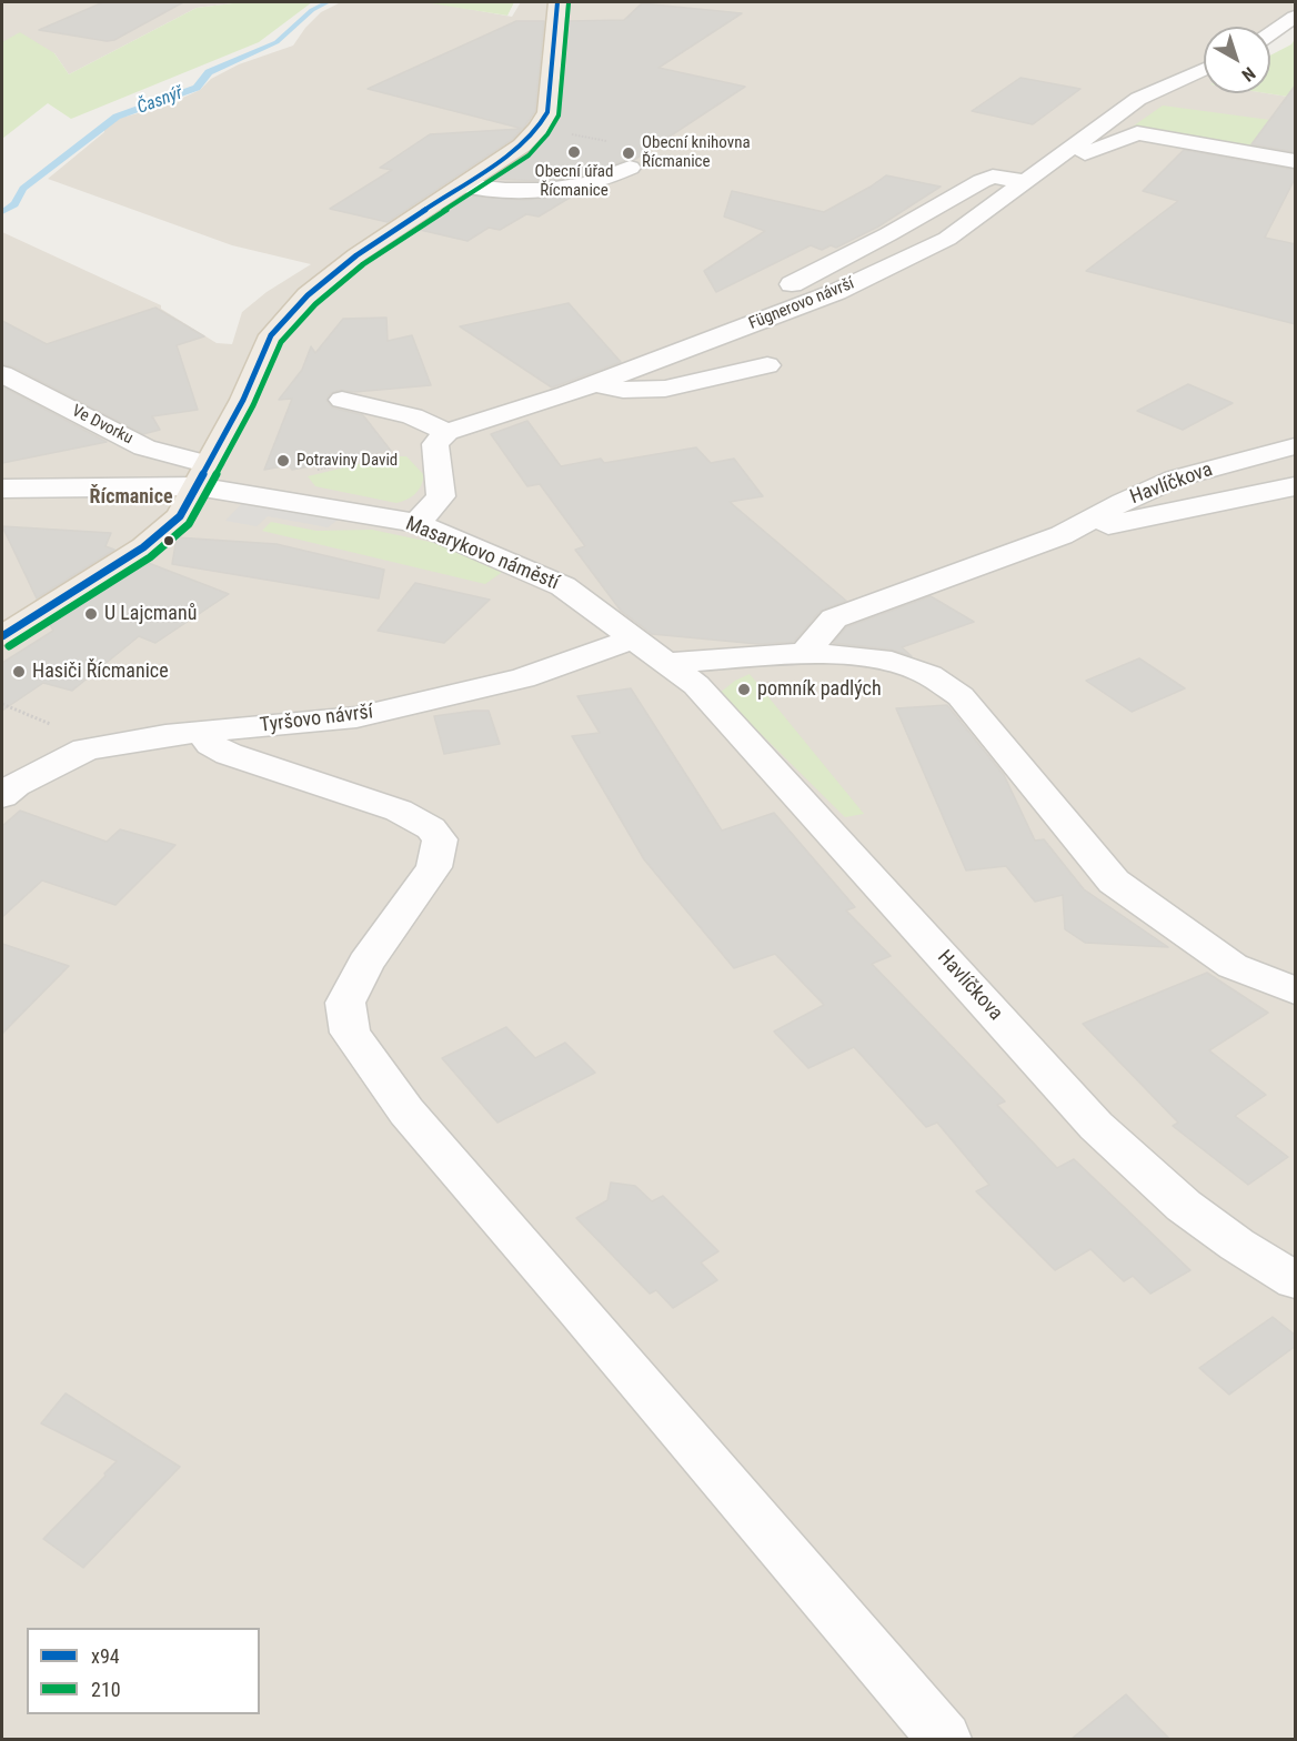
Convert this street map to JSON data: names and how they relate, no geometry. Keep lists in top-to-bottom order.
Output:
{
  "streets": {
    "street": [
      "Fügnerovo návrší",
      "Ve Dvorku",
      "Havlíčkova",
      "Masarykovo náměstí",
      "Tyršovo návrší"
    ]
  },
  "crossings": [
    ["Ve Dvorku", "Masarykovo náměstí"],
    ["Havlíčkova", "Masarykovo náměstí"],
    ["Havlíčkova", "Tyršovo návrší"],
    ["Masarykovo náměstí", "Tyršovo návrší"]
  ],
  "districts": ["Řícmanice"],
  "water": ["Časnýř"],
  "places": [
    "Obecní úřad Řícmanice",
    "Obecní knihovna Řícmanice",
    "Potraviny David",
    "U Lajcmanů",
    "Hasiči Řícmanice",
    "pomník padlých"
  ],
  "lines": ["transit line x94", "transit line 210"],
  "legend": ["x94", "210"],
  "north": "bottom right"
}
